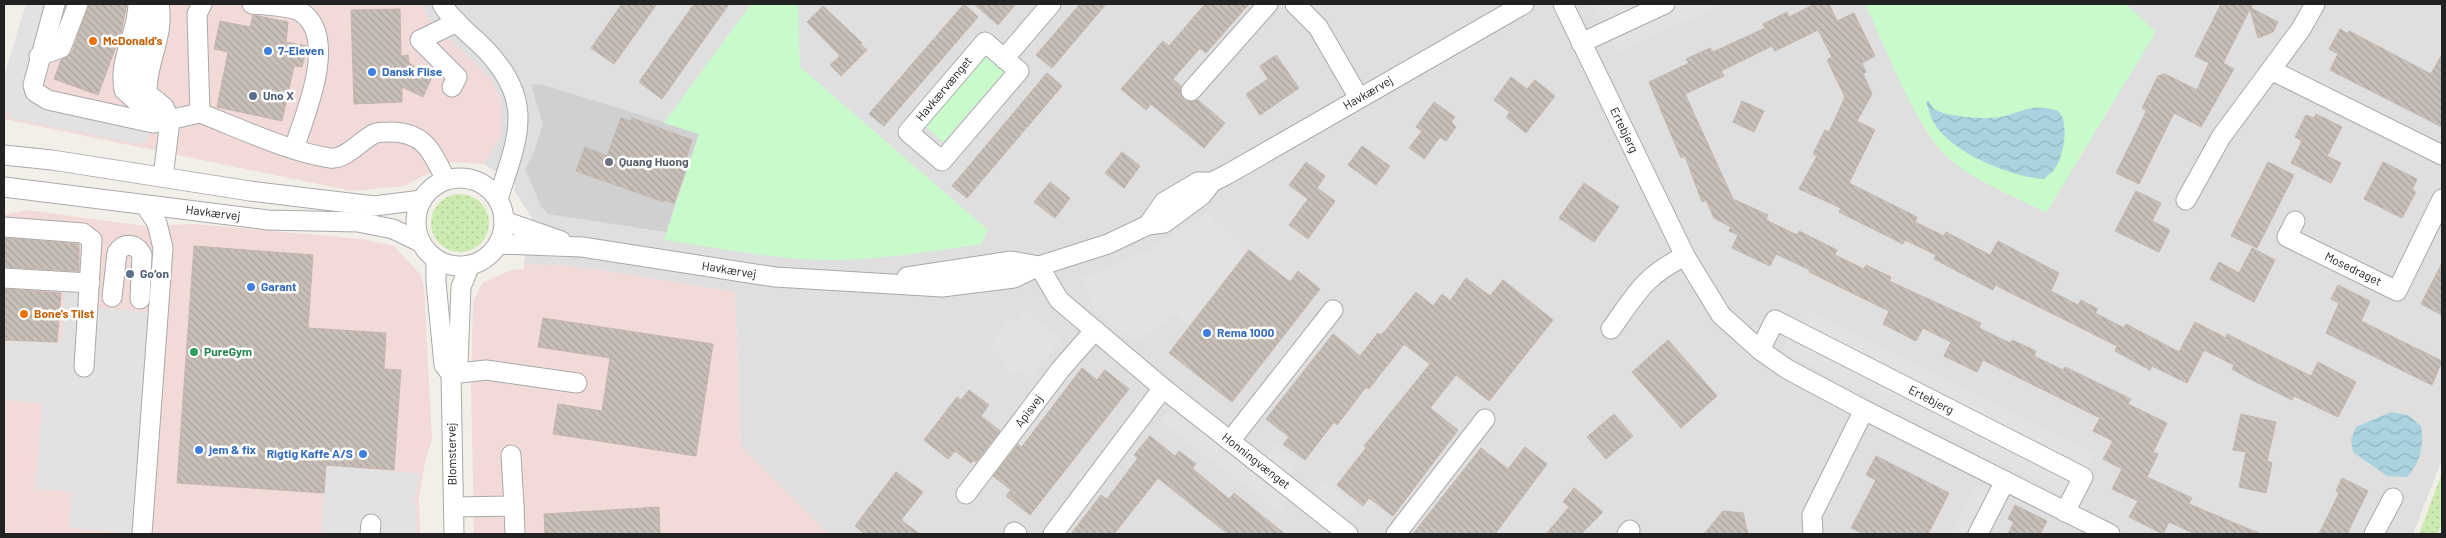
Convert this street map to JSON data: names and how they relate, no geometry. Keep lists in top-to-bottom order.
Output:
{
  "streets": {
    "street": [
      "Havkærvænget",
      "Havkærvej",
      "Ertebjerg",
      "Mosedraget",
      "Apisvej",
      "Blomstervej",
      "Honningvænget"
    ]
  },
  "crossings": [
    ["Havkærvej", "Blomstervej"],
    ["Havkærvej", "Honningvænget"],
    ["Apisvej", "Honningvænget"]
  ],
  "places": [
    "McDonald's",
    "7-Eleven",
    "Dansk Flise",
    "Uno X",
    "Quang Huong",
    "Go‘on",
    "Garant",
    "Bone's Tilst",
    "Rema 1000",
    "PureGym",
    "jem & fix",
    "Rigtig Kaffe A/S"
  ]
}
